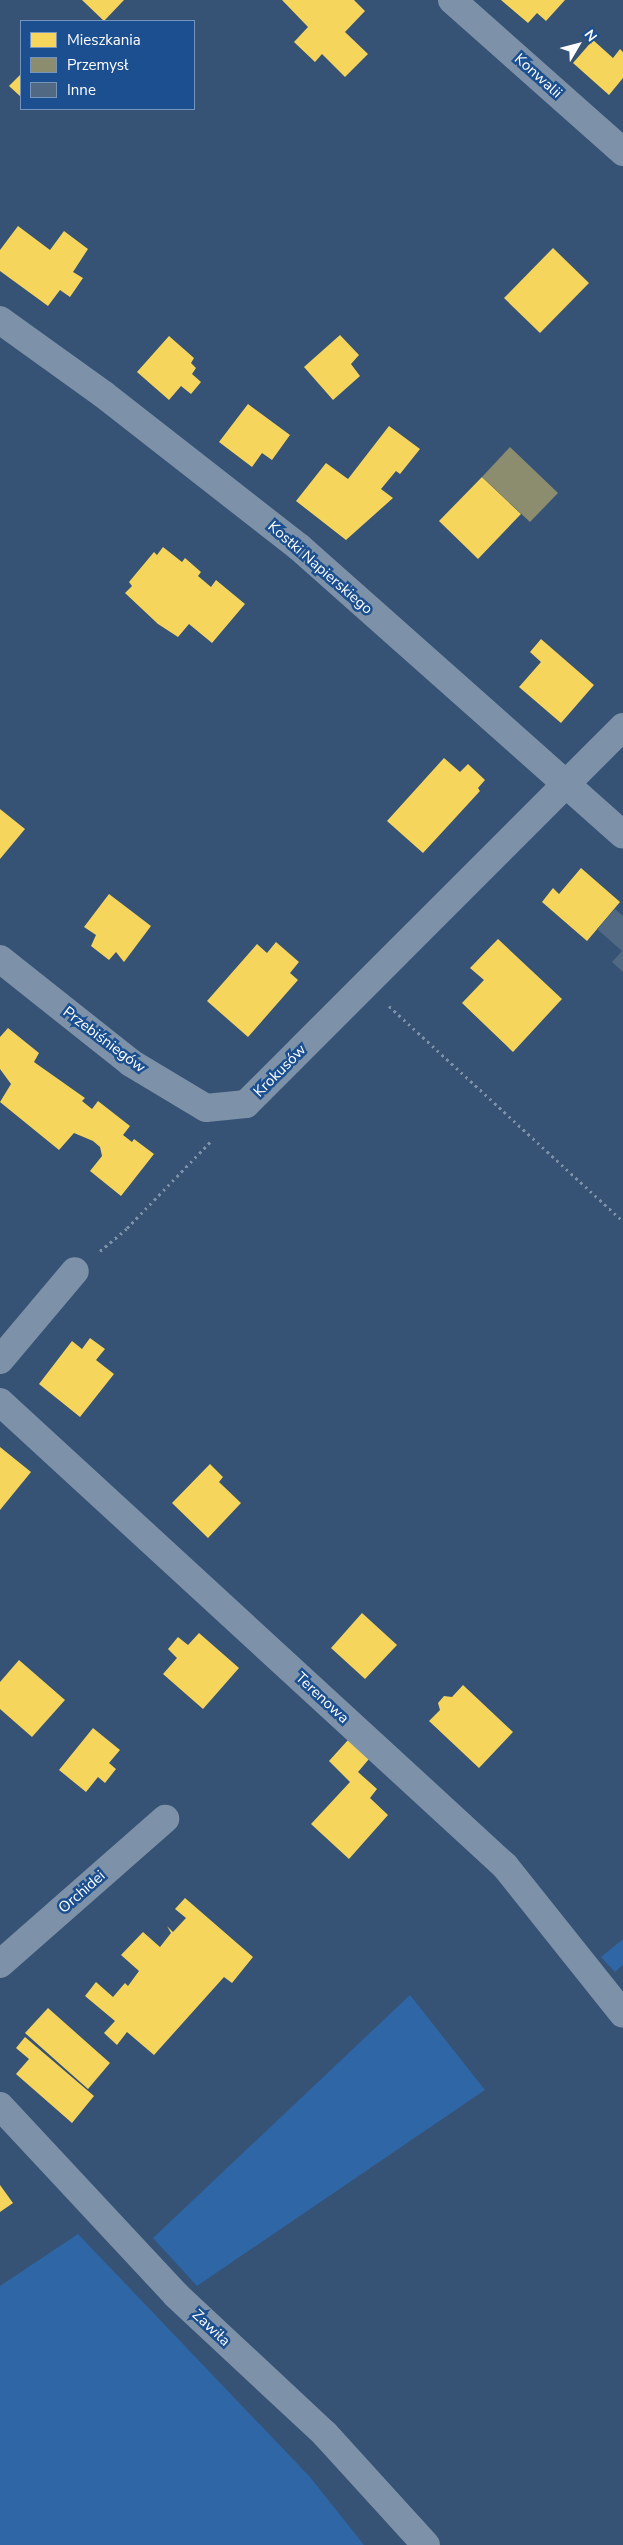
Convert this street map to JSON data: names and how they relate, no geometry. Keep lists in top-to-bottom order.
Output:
{
  "streets": {
    "street": [
      "Konwalii",
      "Kostki Napierskiego",
      "Przebiśniegów",
      "Krokusów",
      "Terenowa",
      "Orchidei",
      "Zawiła"
    ]
  },
  "crossings": [
    ["Kostki Napierskiego", "Krokusów"],
    ["Przebiśniegów", "Krokusów"]
  ],
  "legend": ["Mieszkania", "Przemysł", "Inne"],
  "north": "top right"
}
